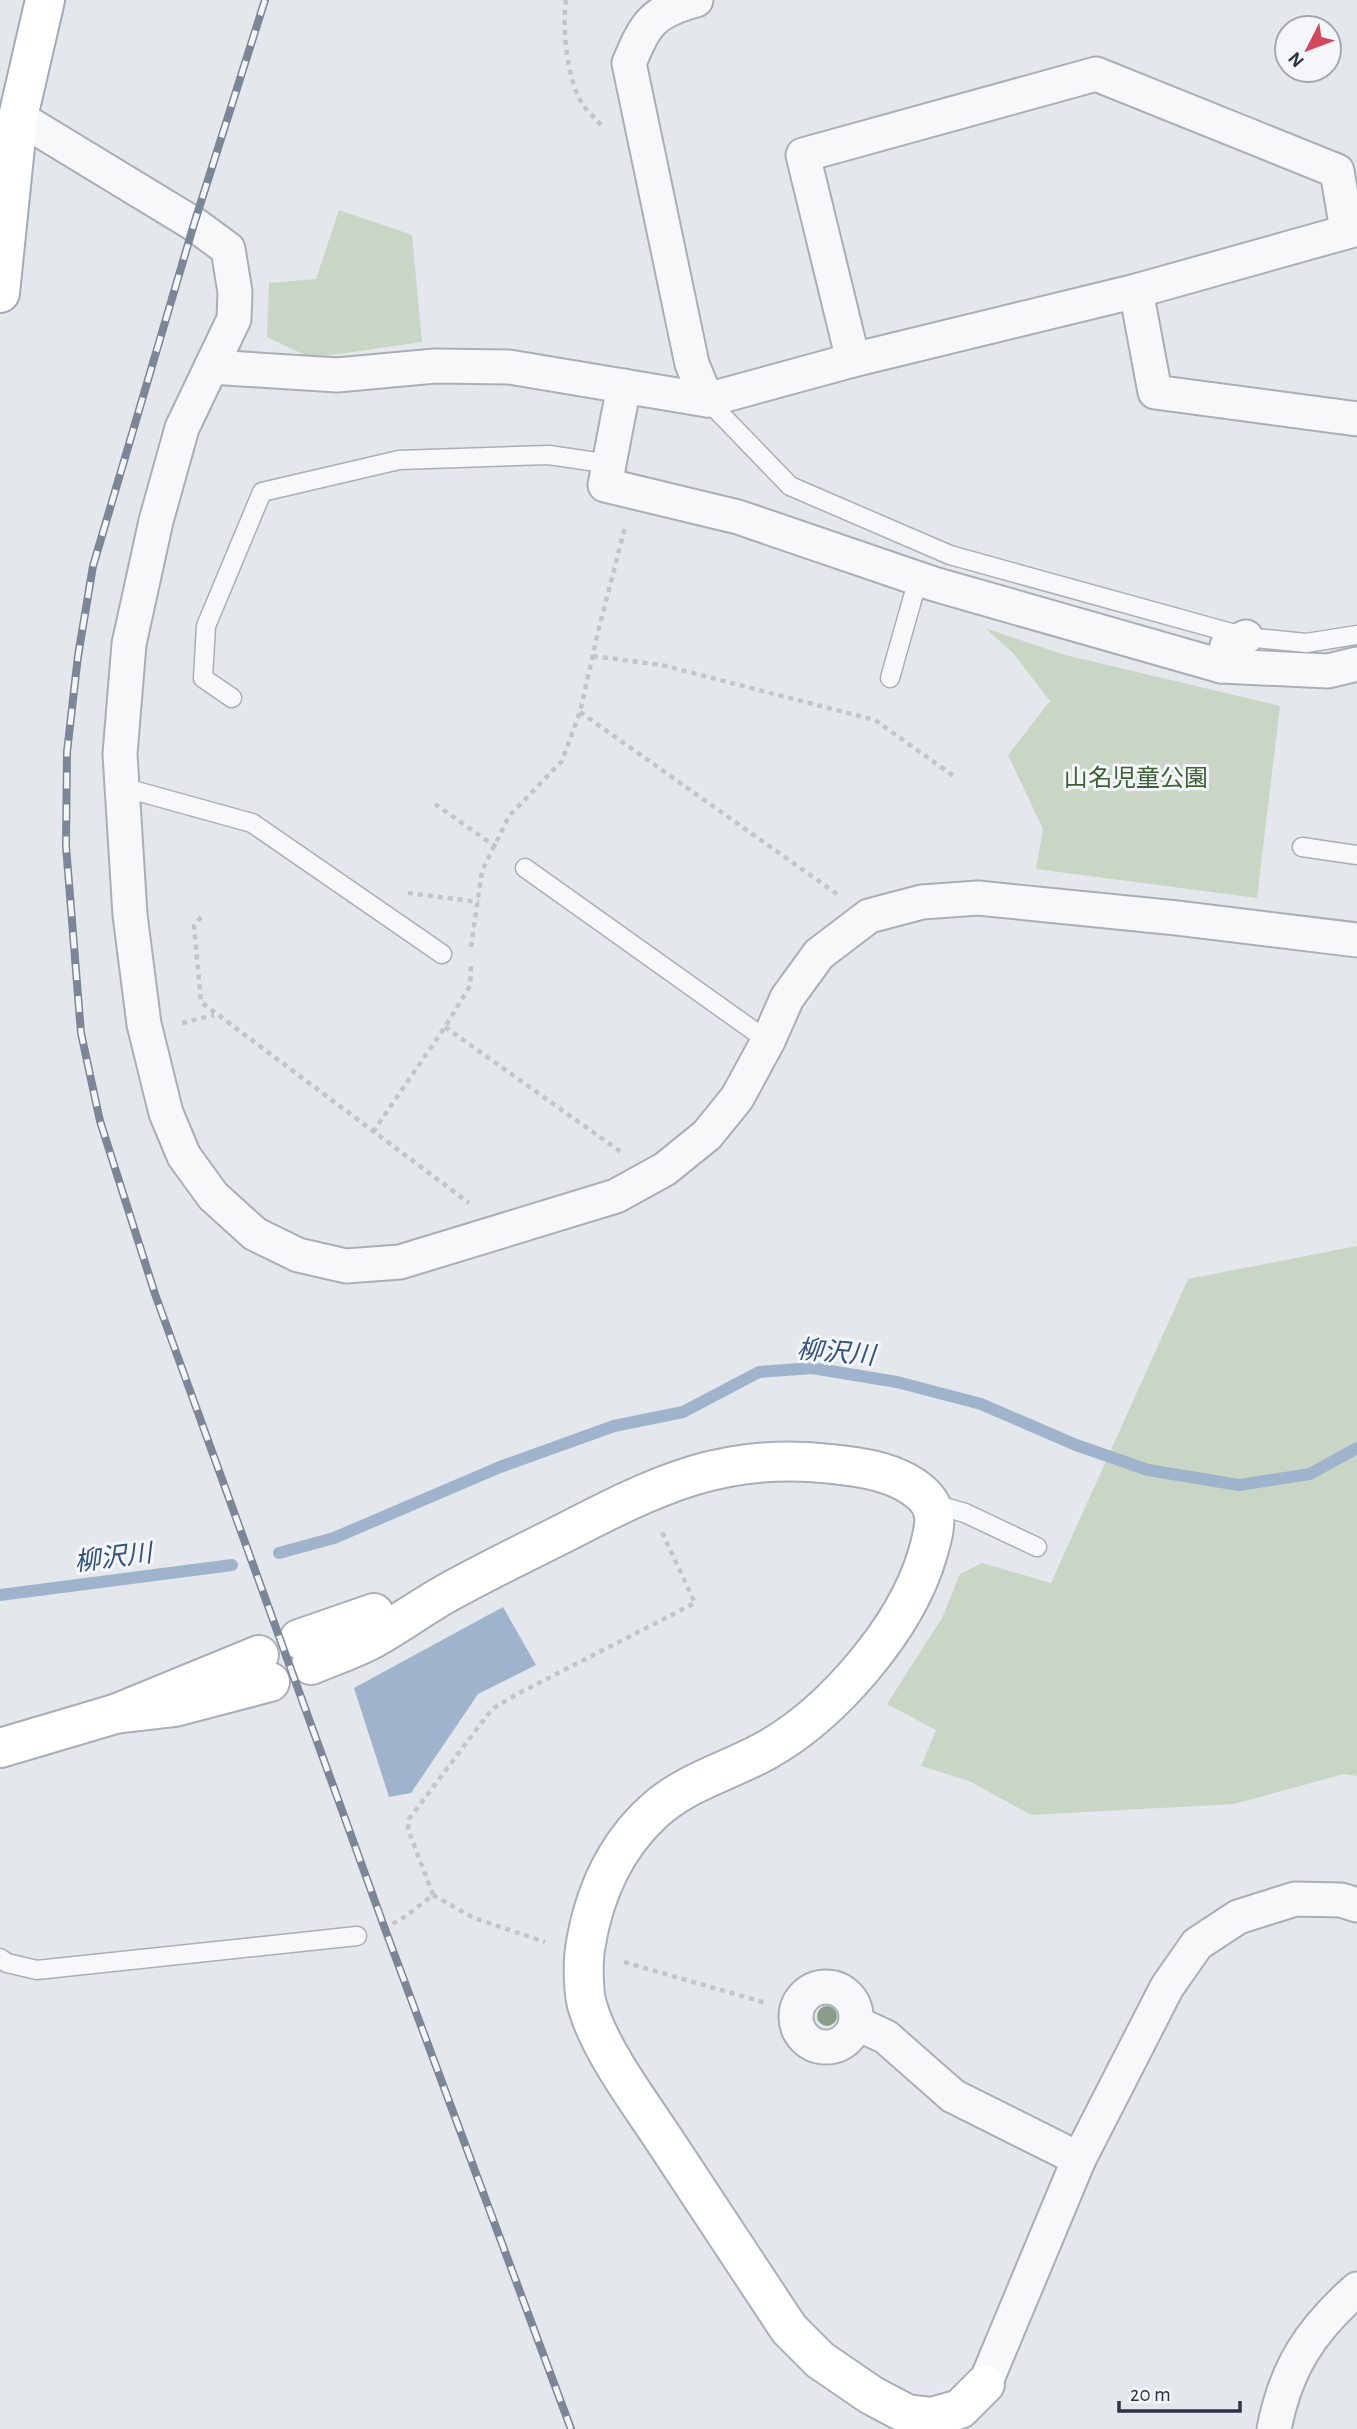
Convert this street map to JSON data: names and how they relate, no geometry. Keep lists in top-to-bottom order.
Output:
{
  "water": ["柳沢川"],
  "parks": ["山名児童公園"],
  "scale_bar": "20 m",
  "north": "bottom left"
}
